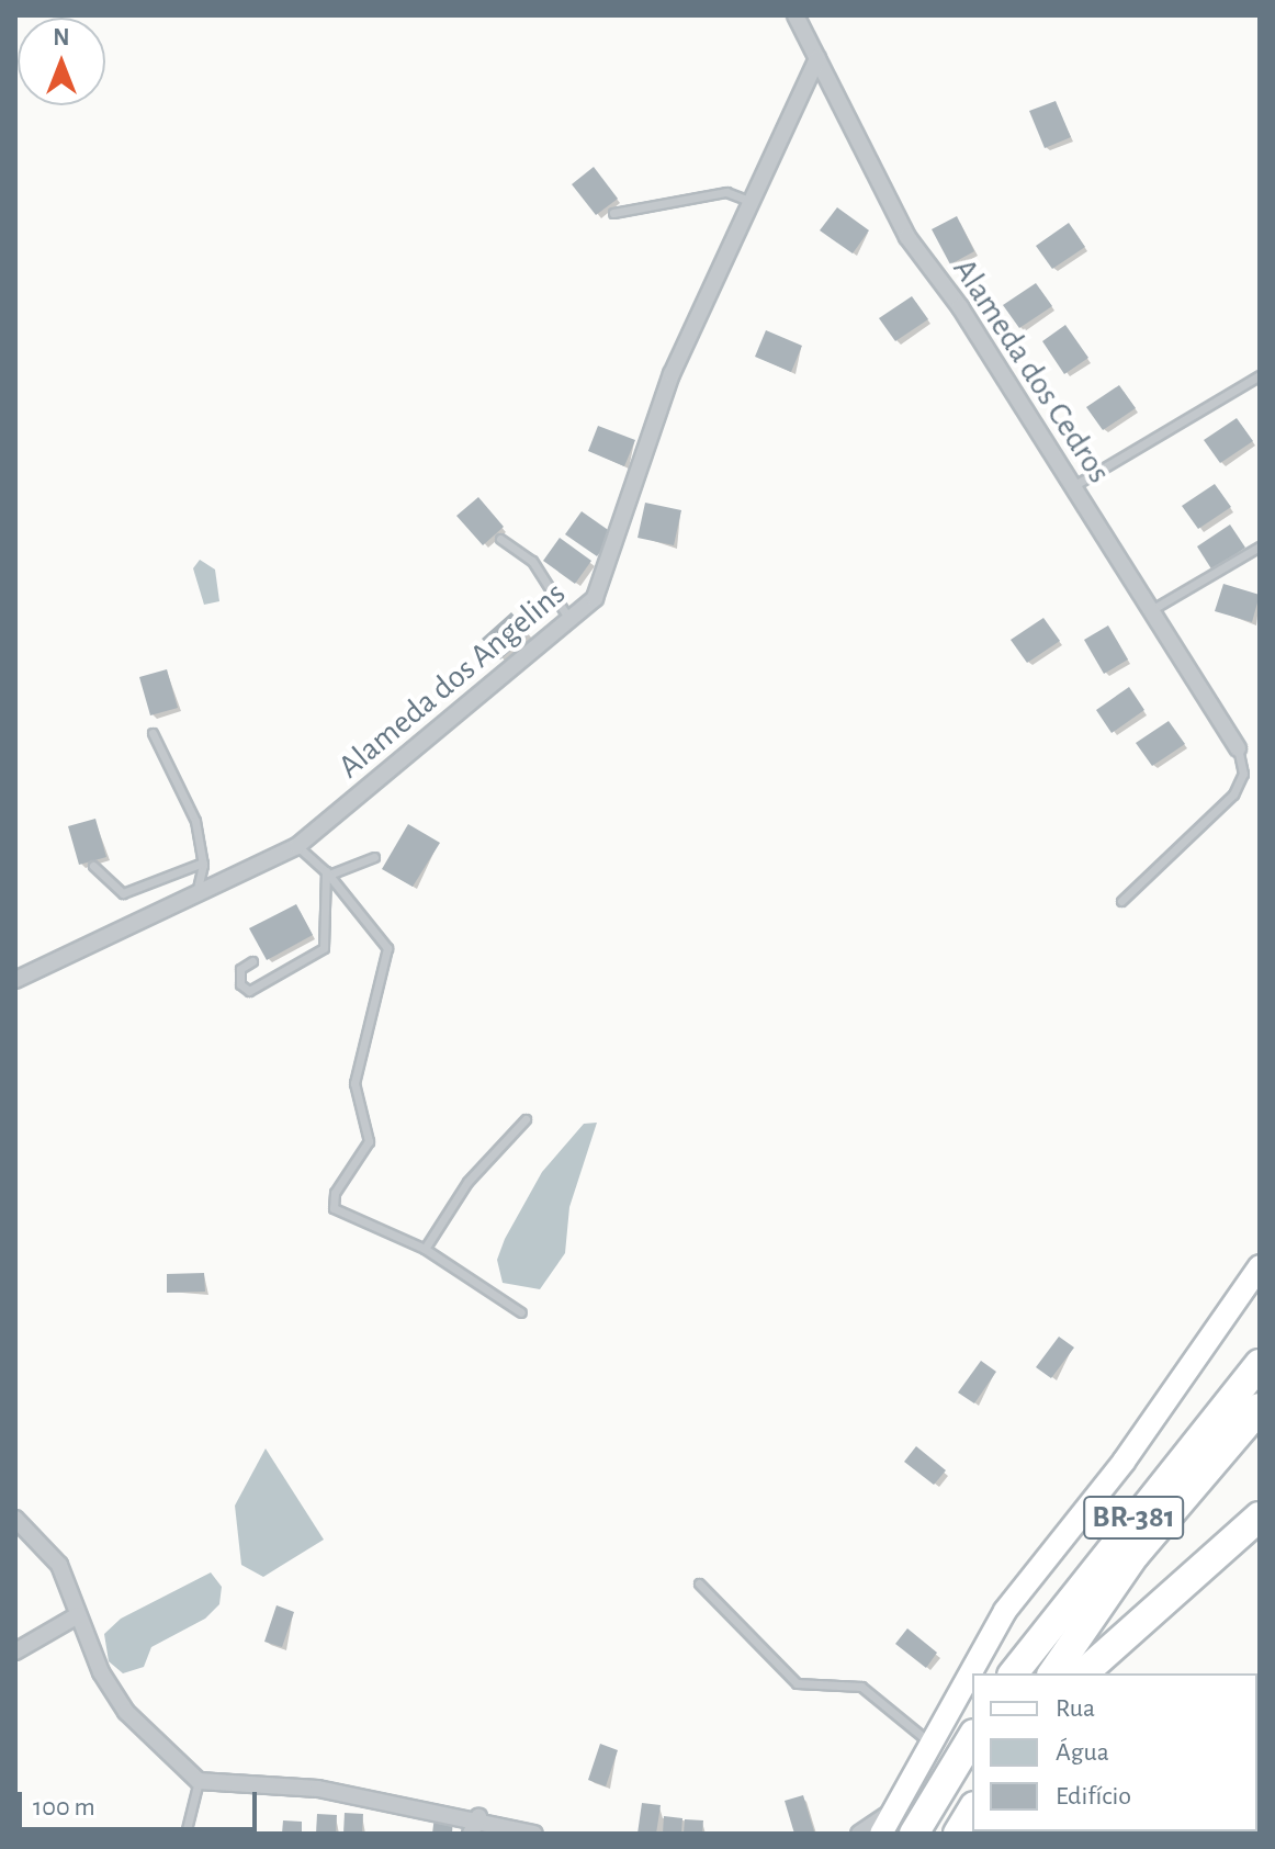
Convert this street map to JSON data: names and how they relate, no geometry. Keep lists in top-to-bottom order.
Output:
{
  "streets": {
    "highway": ["BR-381"],
    "street": ["Alameda dos Cedros", "Alameda dos Angelins"]
  },
  "crossings": [
    ["Alameda dos Cedros", "Alameda dos Angelins"]
  ],
  "legend": ["Rua", "Água", "Edifício"],
  "scale_bar": "100 m",
  "north": "top"
}
